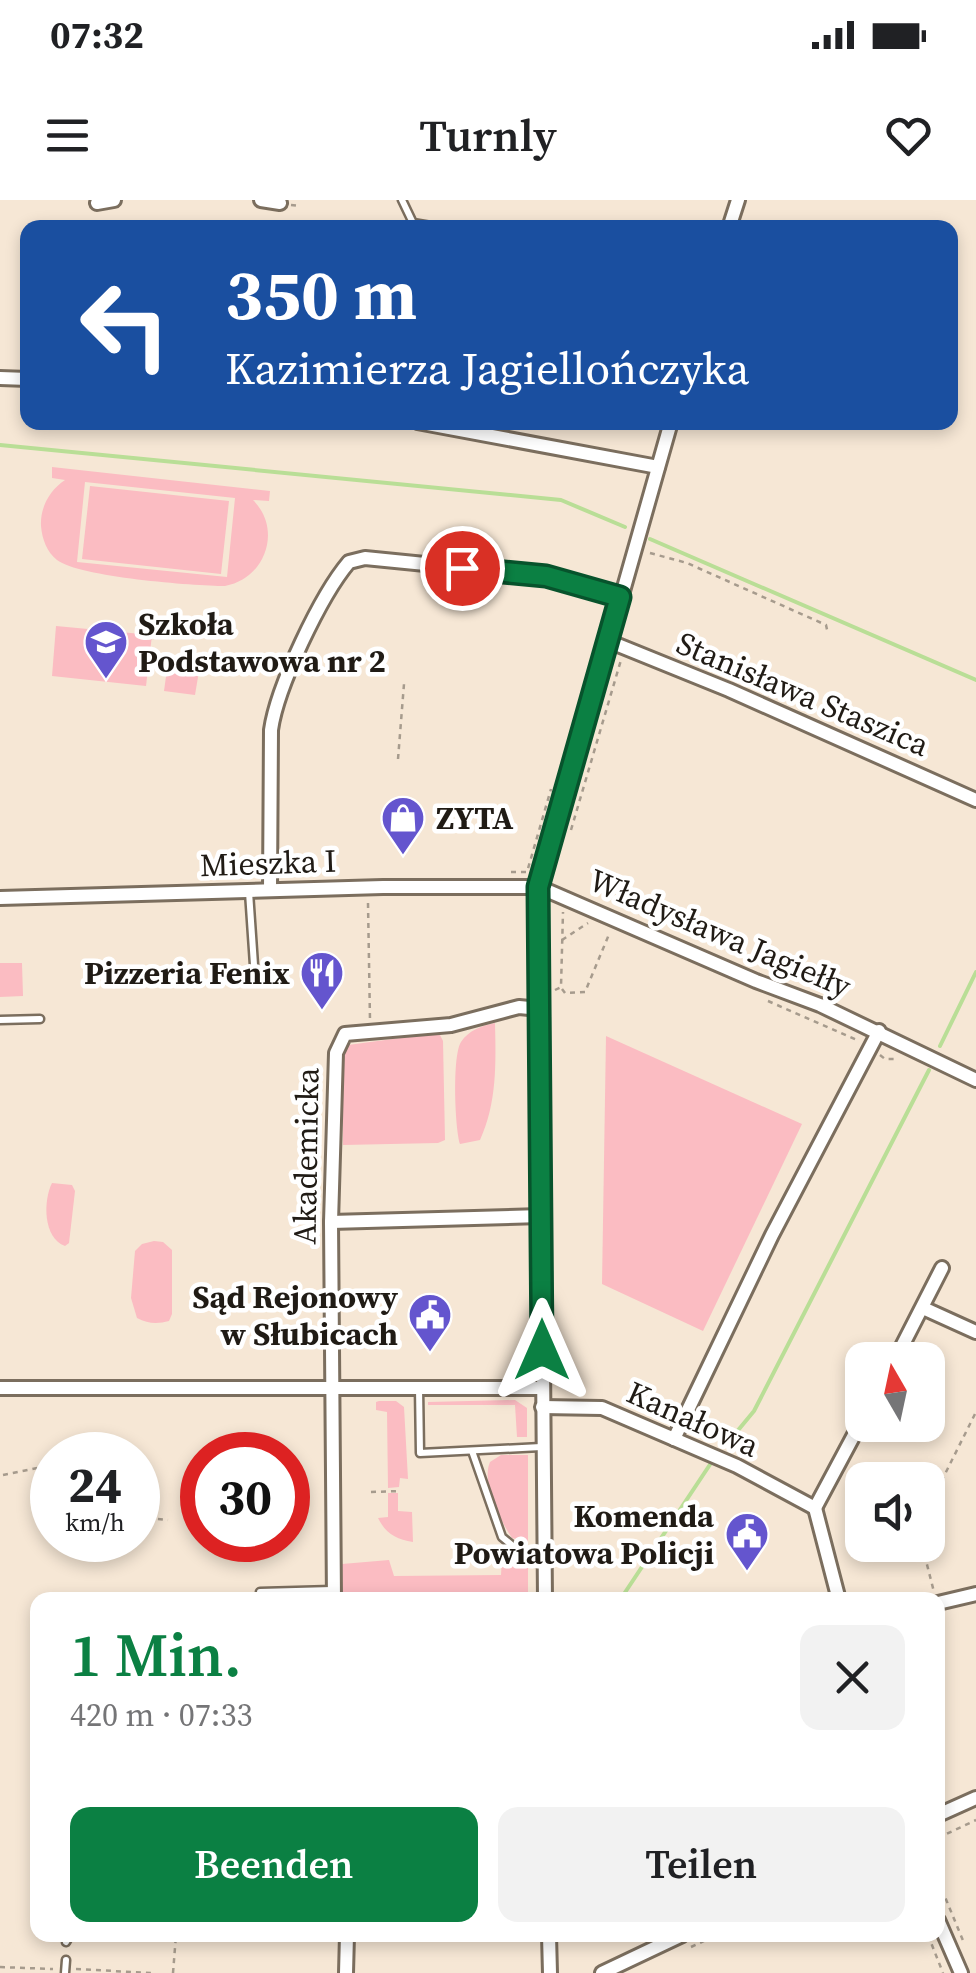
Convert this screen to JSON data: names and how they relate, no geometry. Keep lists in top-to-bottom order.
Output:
{
  "streets": {
    "street": [
      "Stanisława Staszica",
      "Mieszka I",
      "Władysława Jagiełły",
      "Akademicka",
      "Kanałowa"
    ]
  },
  "crossings": [
    ["Mieszka I", "Władysława Jagiełły"]
  ],
  "places": {
    "school or university": ["Szkoła Podstawowa nr 2"],
    "shop": ["ZYTA"],
    "restaurant": ["Pizzeria Fenix"],
    "public building": ["Sąd Rejonowy w Słubicach", "Komenda Powiatowa Policji"]
  },
  "north": "top",
  "page": {
    "status": "07:32",
    "header": "Turnly",
    "turn": ["350 m", "Kazimierza Jagiellończyka"],
    "speed": "24 km/h",
    "limit": "30",
    "heading": ["1 Min.", "420 m · 07:33"],
    "buttons": ["Beenden", "Teilen"]
  }
}
